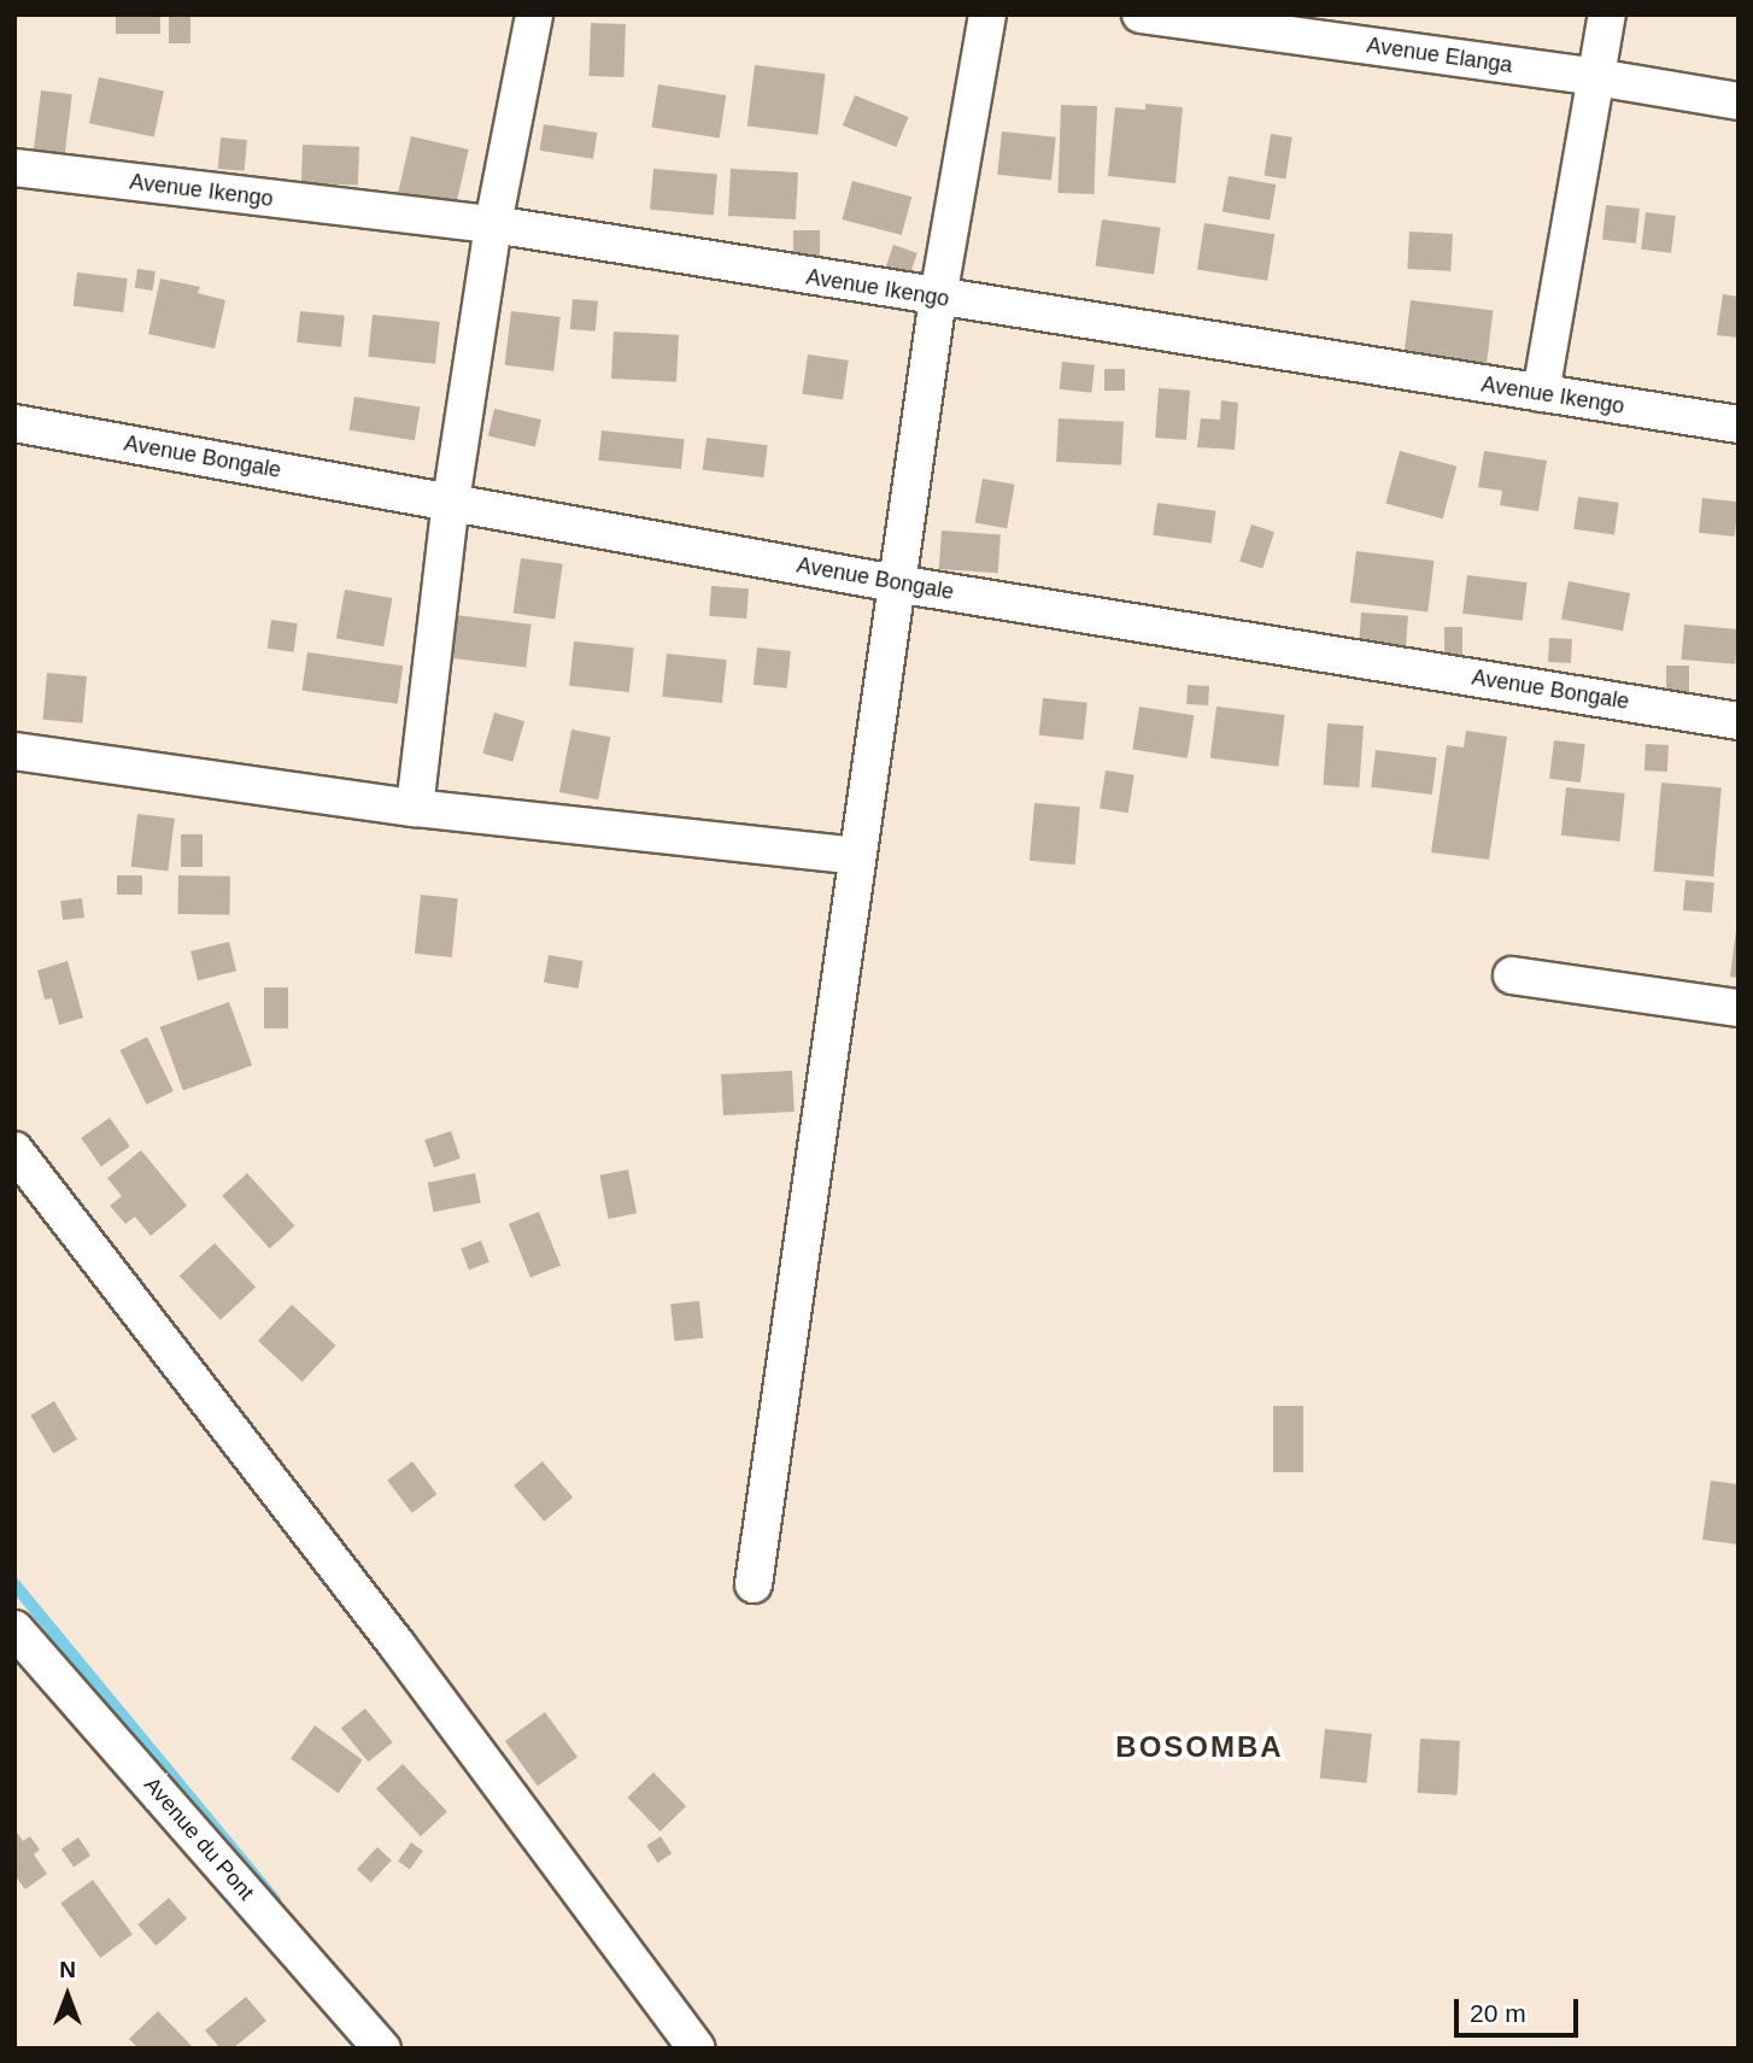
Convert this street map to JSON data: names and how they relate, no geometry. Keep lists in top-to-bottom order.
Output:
{
  "streets": {
    "street": [
      "Avenue Elanga",
      "Avenue Ikengo",
      "Avenue Bongale",
      "Avenue du Pont"
    ]
  },
  "districts": ["BOSOMBA"],
  "scale_bar": "20 m",
  "north": "top"
}
